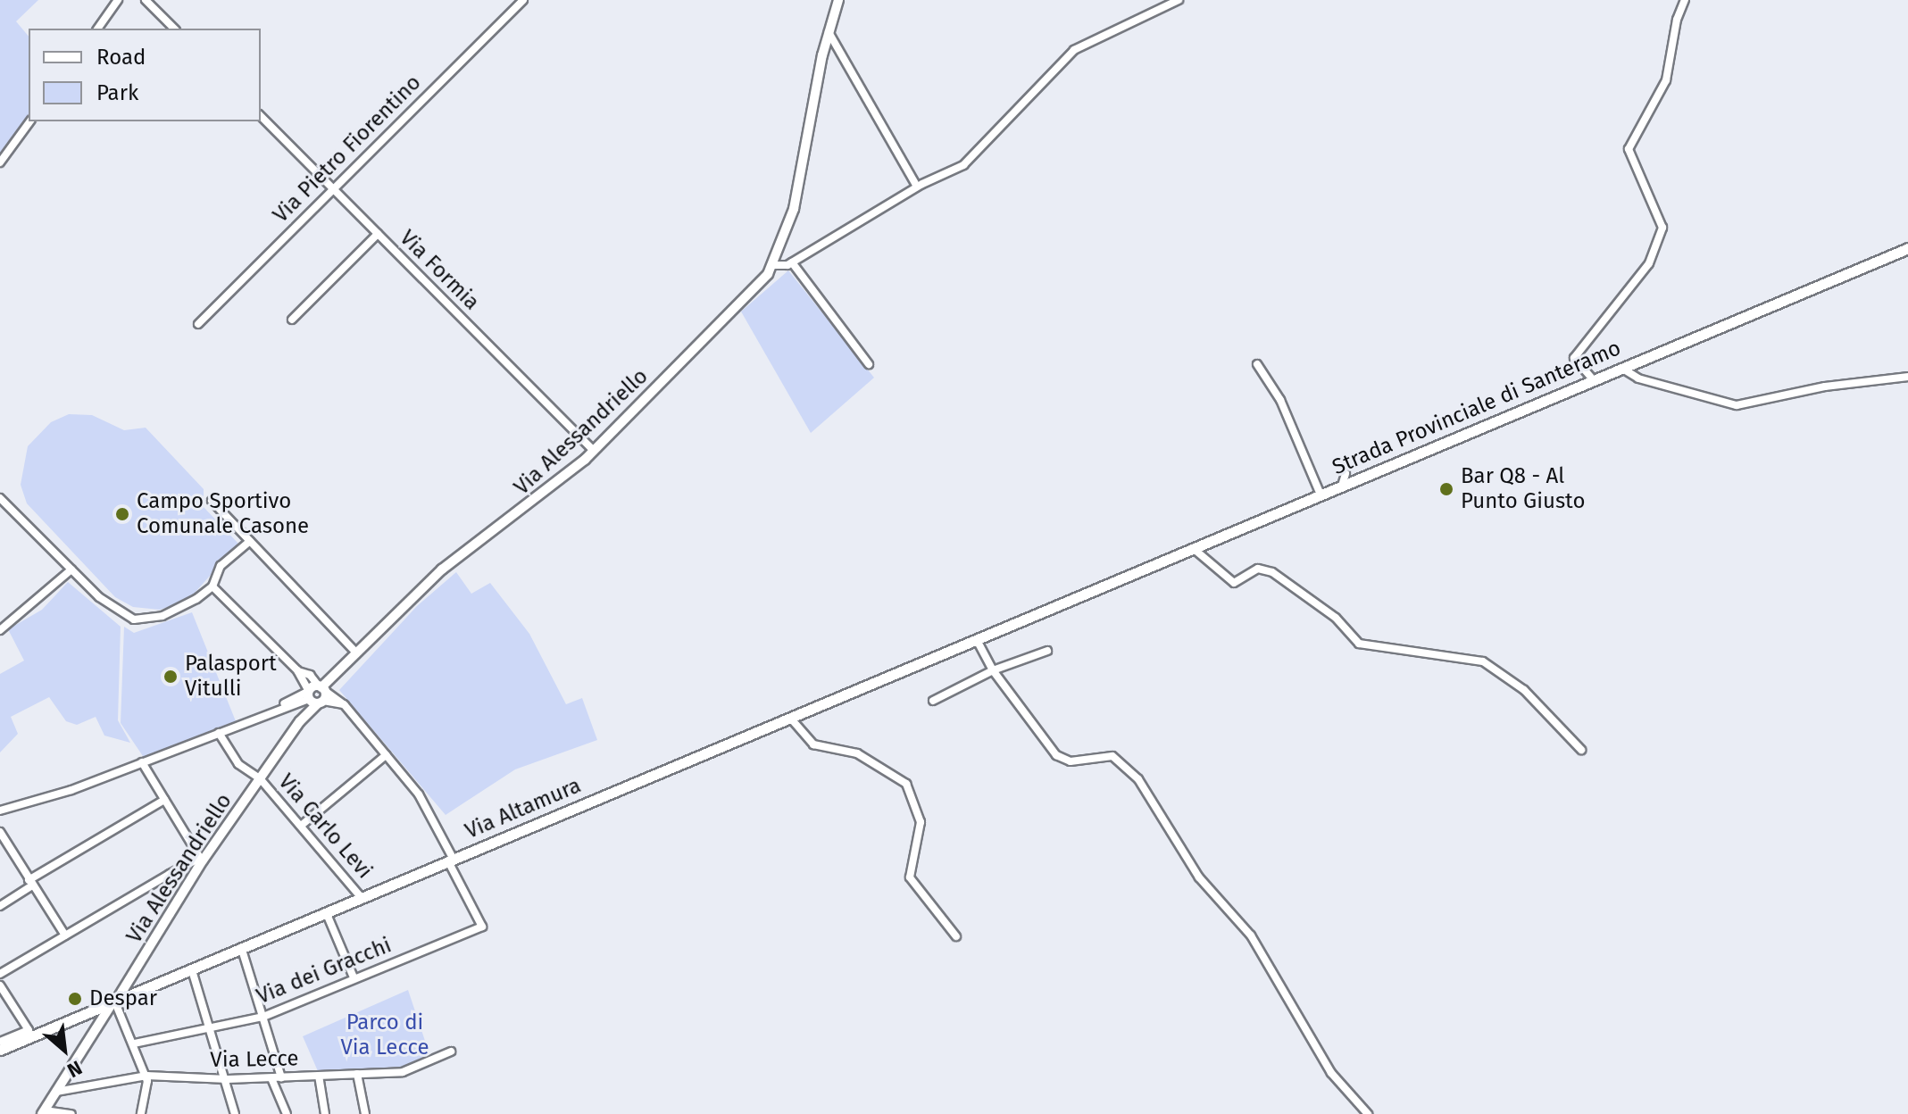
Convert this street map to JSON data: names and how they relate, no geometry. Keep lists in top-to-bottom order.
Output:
{
  "streets": {
    "main road": ["Strada Provinciale di Santeramo", "Via Altamura"],
    "street": [
      "Via Pietro Fiorentino",
      "Via Formia",
      "Via Alessandriello",
      "Via Carlo Levi",
      "Via dei Gracchi",
      "Via Lecce"
    ]
  },
  "crossings": [
    ["Via Pietro Fiorentino", "Via Formia"],
    ["Via Formia", "Via Alessandriello"],
    ["Strada Provinciale di Santeramo", "Via Altamura"],
    ["Via Alessandriello", "Via Altamura"],
    ["Via Alessandriello", "Via Carlo Levi"],
    ["Via Alessandriello", "Via Lecce"],
    ["Via Altamura", "Via Carlo Levi"],
    ["Via Altamura", "Via dei Gracchi"]
  ],
  "parks": ["Parco di Via Lecce"],
  "places": [
    "Bar Q8 - Al Punto Giusto",
    "Campo Sportivo Comunale Casone",
    "Palasport Vitulli",
    "Despar"
  ],
  "legend": ["Road", "Park"],
  "north": "bottom right"
}
